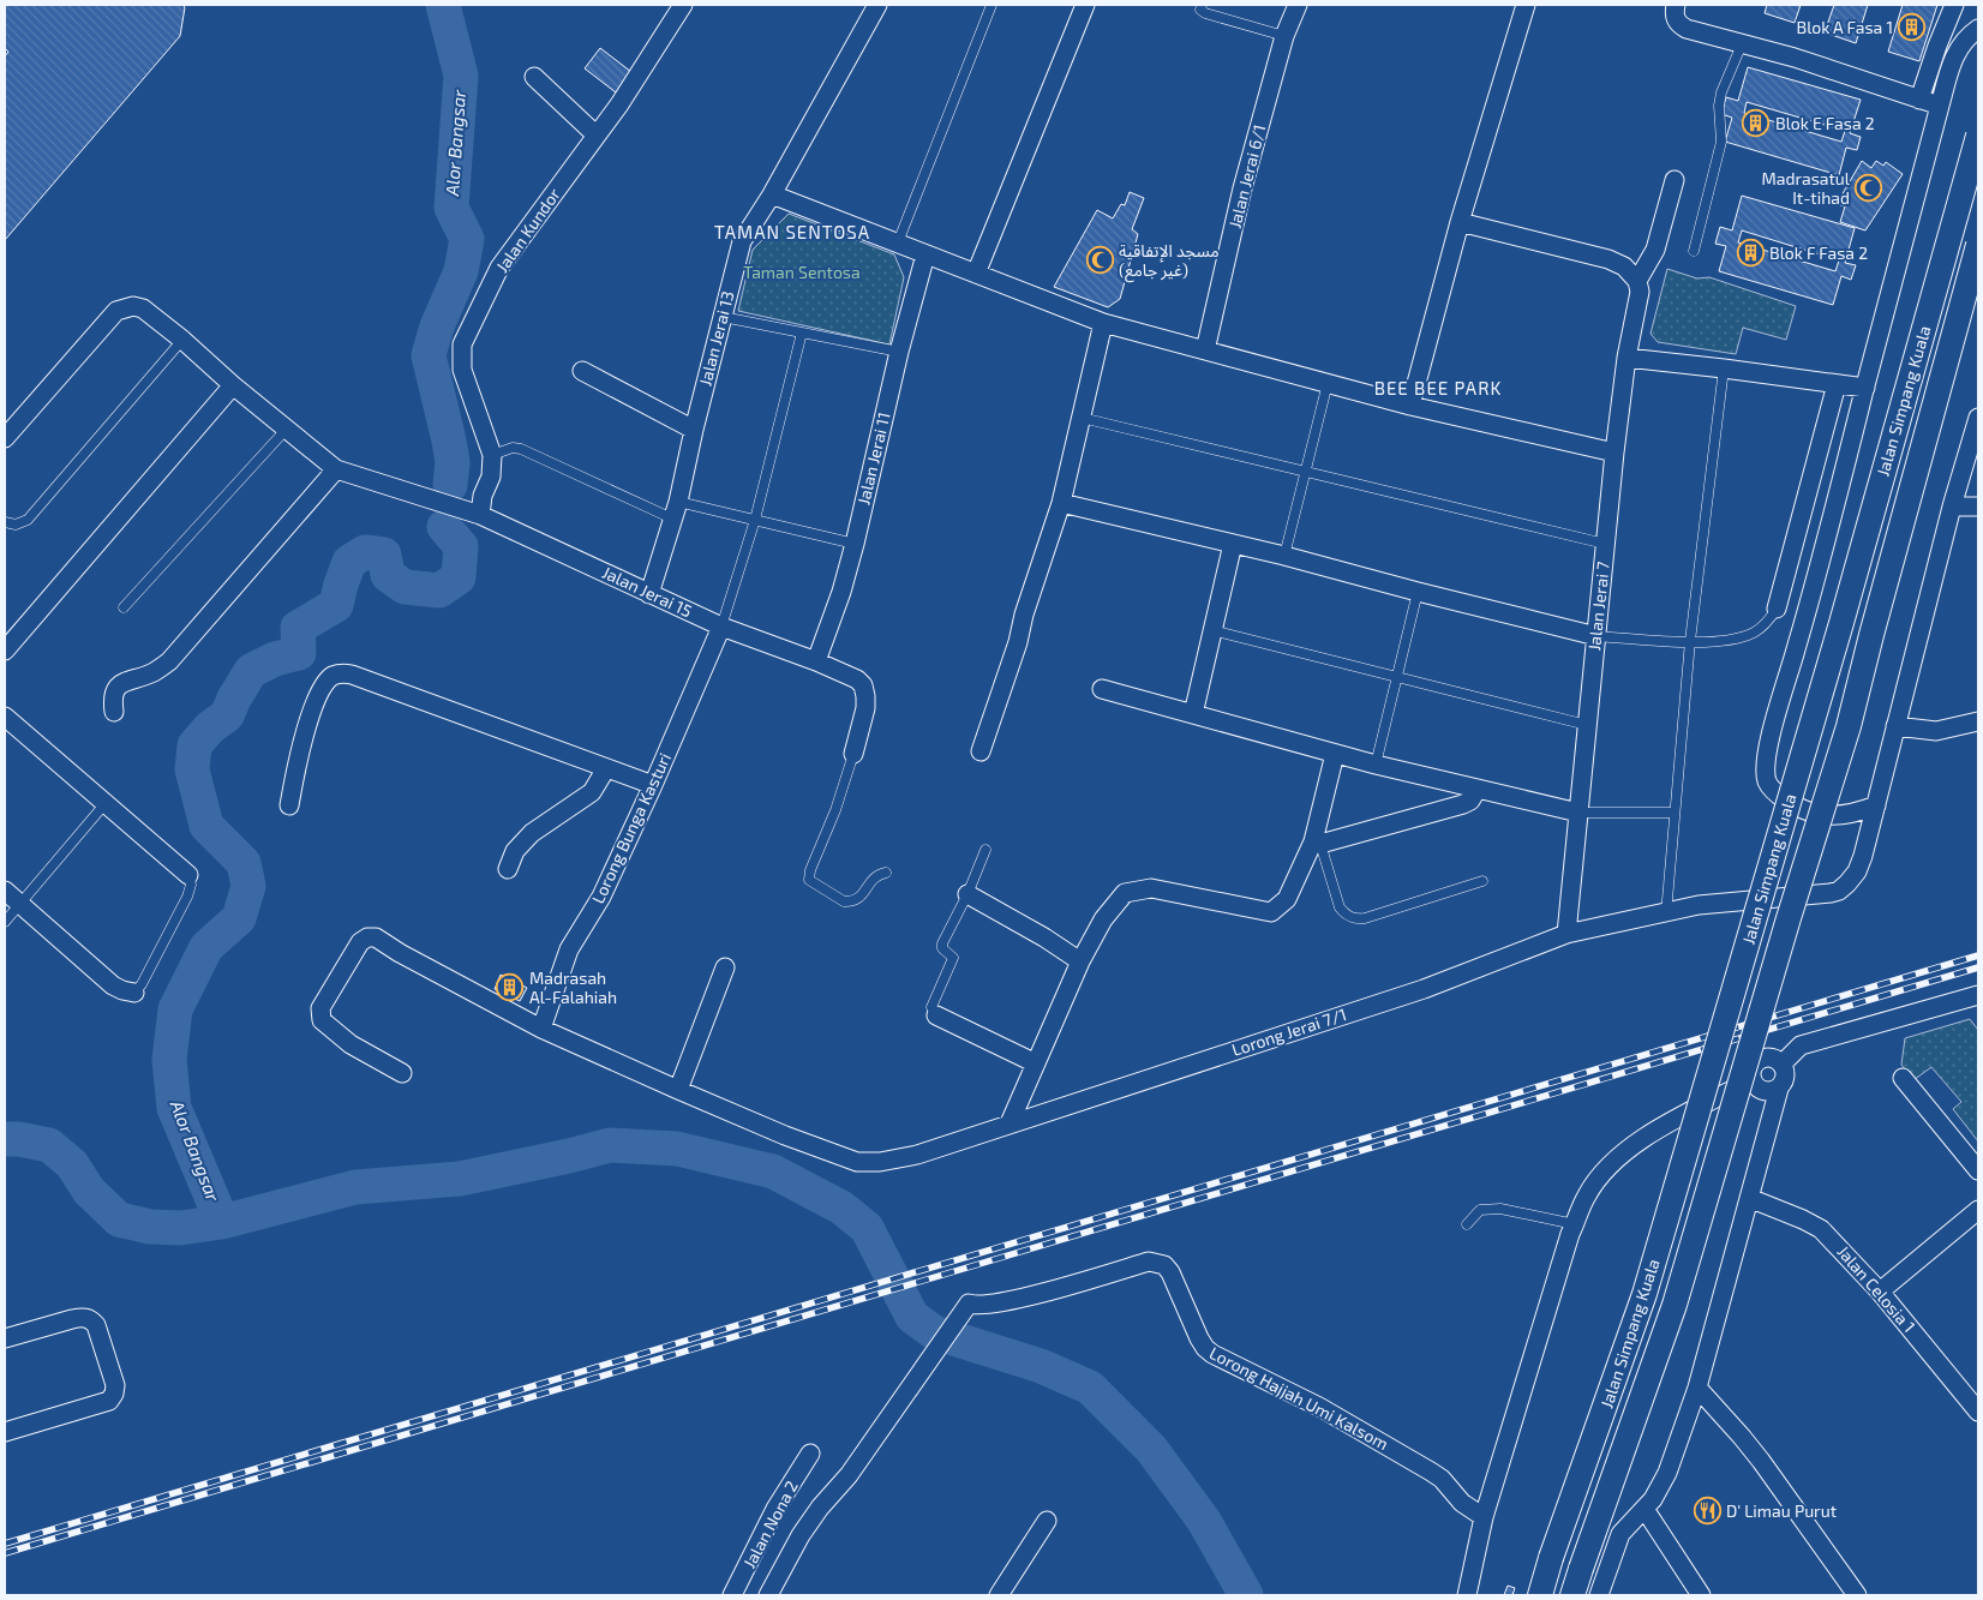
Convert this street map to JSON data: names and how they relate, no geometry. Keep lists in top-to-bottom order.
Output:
{
  "streets": {
    "main road": ["Jalan Simpang Kuala"],
    "street": [
      "Jalan Jerai 6/1",
      "Jalan Kundor",
      "Jalan Jerai 13",
      "Jalan Jerai 11",
      "Jalan Jerai 15",
      "Jalan Jerai 7",
      "Lorong Bunga Kasturi",
      "Lorong Jerai 7/1",
      "Jalan Celosia 1",
      "Lorong Hajjah Umi Kalsom",
      "Jalan Nona 2"
    ]
  },
  "crossings": [
    ["Jalan Jerai 13", "Jalan Jerai 15"],
    ["Jalan Jerai 11", "Jalan Jerai 15"],
    ["Jalan Jerai 15", "Lorong Bunga Kasturi"],
    ["Jalan Jerai 7", "Lorong Jerai 7/1"],
    ["Lorong Bunga Kasturi", "Lorong Jerai 7/1"]
  ],
  "districts": ["TAMAN SENTOSA", "BEE BEE PARK"],
  "water": ["Alor Bangsar"],
  "parks": ["Taman Sentosa"],
  "places": {
    "building": [
      "Blok A Fasa 1",
      "Blok E Fasa 2",
      "Blok F Fasa 2",
      "Madrasah Al-Falahiah"
    ],
    "mosque": ["Madrasatul It-tihad", "مسجد الإتفاقية (غير جامع)"],
    "restaurant": ["D' Limau Purut"]
  }
}
